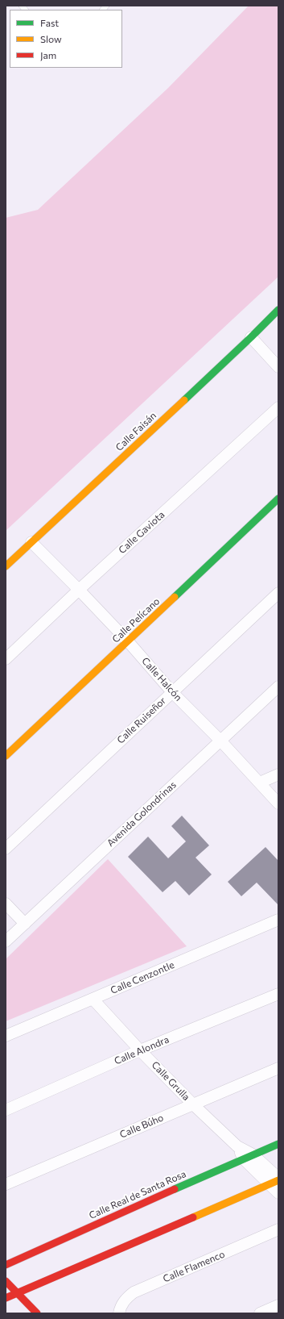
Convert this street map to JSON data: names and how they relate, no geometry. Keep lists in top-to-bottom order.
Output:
{
  "streets": {
    "street": [
      "Calle Faisán",
      "Calle Gaviota",
      "Calle Pelícano",
      "Calle Halcón",
      "Calle Ruiseñor",
      "Avenida Golondrinas",
      "Calle Cenzontle",
      "Calle Alondra",
      "Calle Grulla",
      "Calle Búho",
      "Calle Real de Santa Rosa",
      "Calle Flamenco"
    ]
  },
  "crossings": [
    ["Calle Faisán", "Calle Halcón"],
    ["Calle Gaviota", "Calle Halcón"],
    ["Calle Pelícano", "Calle Halcón"],
    ["Calle Halcón", "Calle Ruiseñor"],
    ["Calle Halcón", "Avenida Golondrinas"],
    ["Calle Cenzontle", "Calle Grulla"],
    ["Calle Alondra", "Calle Grulla"],
    ["Calle Grulla", "Calle Búho"],
    ["Calle Grulla", "Calle Real de Santa Rosa"]
  ],
  "legend": ["Fast", "Slow", "Jam"]
}
